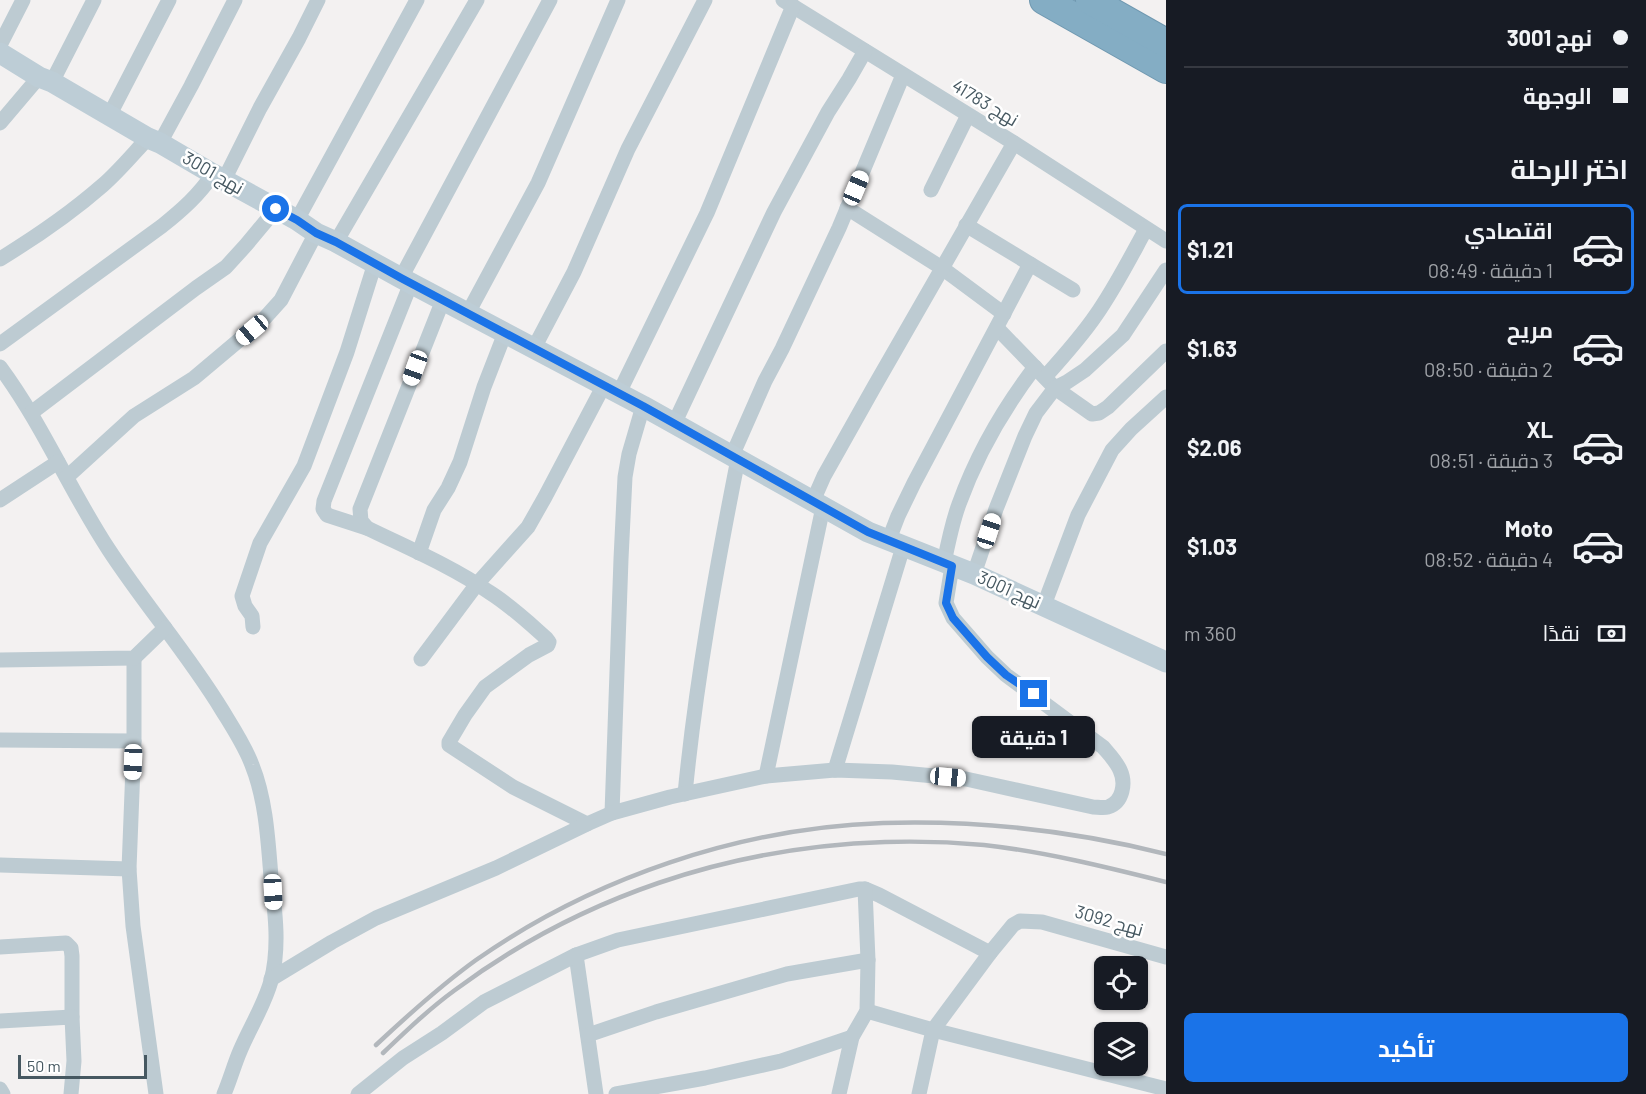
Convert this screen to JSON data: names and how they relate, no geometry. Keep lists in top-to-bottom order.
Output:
{
  "streets": {
    "street": ["نهج 41783", "نهج 3001", "نهج 3092"]
  },
  "scale_bar": "50 m",
  "page": {
    "banner": ["نهج 3001", "الوجهة"],
    "heading": "اختر الرحلة",
    "list": [
      {
        "name": "اقتصادي",
        "note": "1 دقيقة · 08:49",
        "value": "$1.21"
      },
      {
        "name": "مريح",
        "note": "2 دقيقة · 08:50",
        "value": "$1.63"
      },
      {
        "name": "XL",
        "note": "3 دقيقة · 08:51",
        "value": "$2.06"
      },
      {
        "name": "Moto",
        "note": "4 دقيقة · 08:52",
        "value": "$1.03"
      }
    ],
    "pay": ["نقدًا", "360 m"],
    "bubble": "1 دقيقة",
    "buttons": "تأكيد",
    "scale": "50 m"
  }
}
